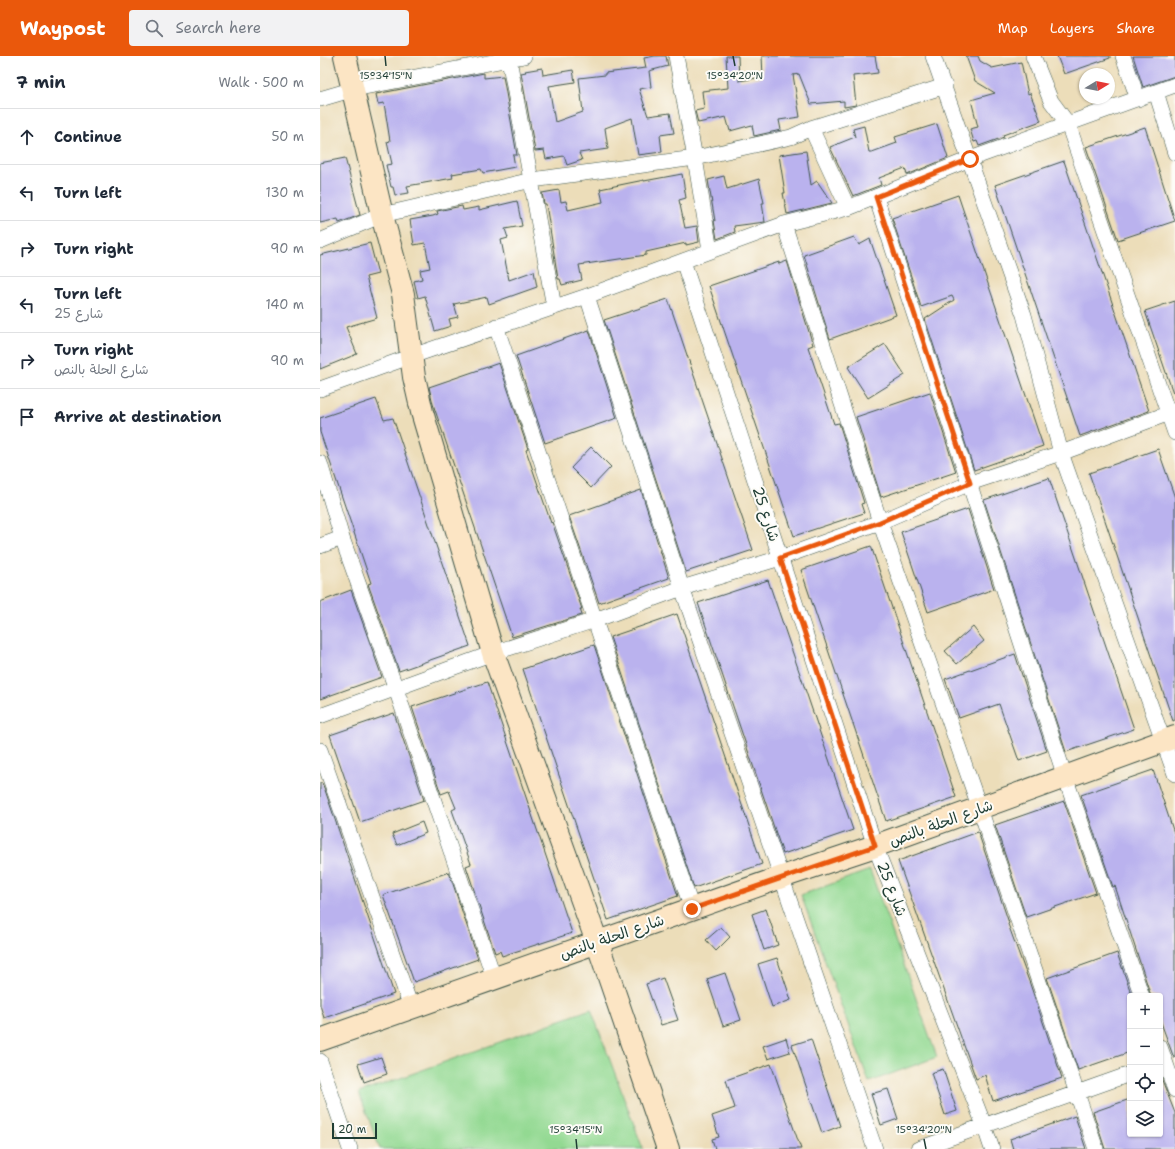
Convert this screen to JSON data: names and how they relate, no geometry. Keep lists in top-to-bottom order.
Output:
{
  "streets": {
    "street": ["شارع 25", "شارع الحلة بالنص"]
  },
  "crossings": [
    ["شارع 25", "شارع الحلة بالنص"]
  ],
  "scale_bar": "20 m",
  "north": "right",
  "page": {
    "header": "Waypost",
    "search": "Search here",
    "nav": ["Map", "Layers", "Share"],
    "heading": ["7 min", "Walk · 500 m"],
    "list": [
      ["Continue", "50 m"],
      ["Turn left", "130 m"],
      ["Turn right", "90 m"],
      ["Turn left", "شارع 25", "140 m"],
      ["Turn right", "شارع الحلة بالنص", "90 m"],
      "Arrive at destination"
    ],
    "map_buttons": ["+", "−"],
    "scale": "20 m"
  },
  "coordinates": ["15°34'15\"N", "15°34'20\"N"]
}
